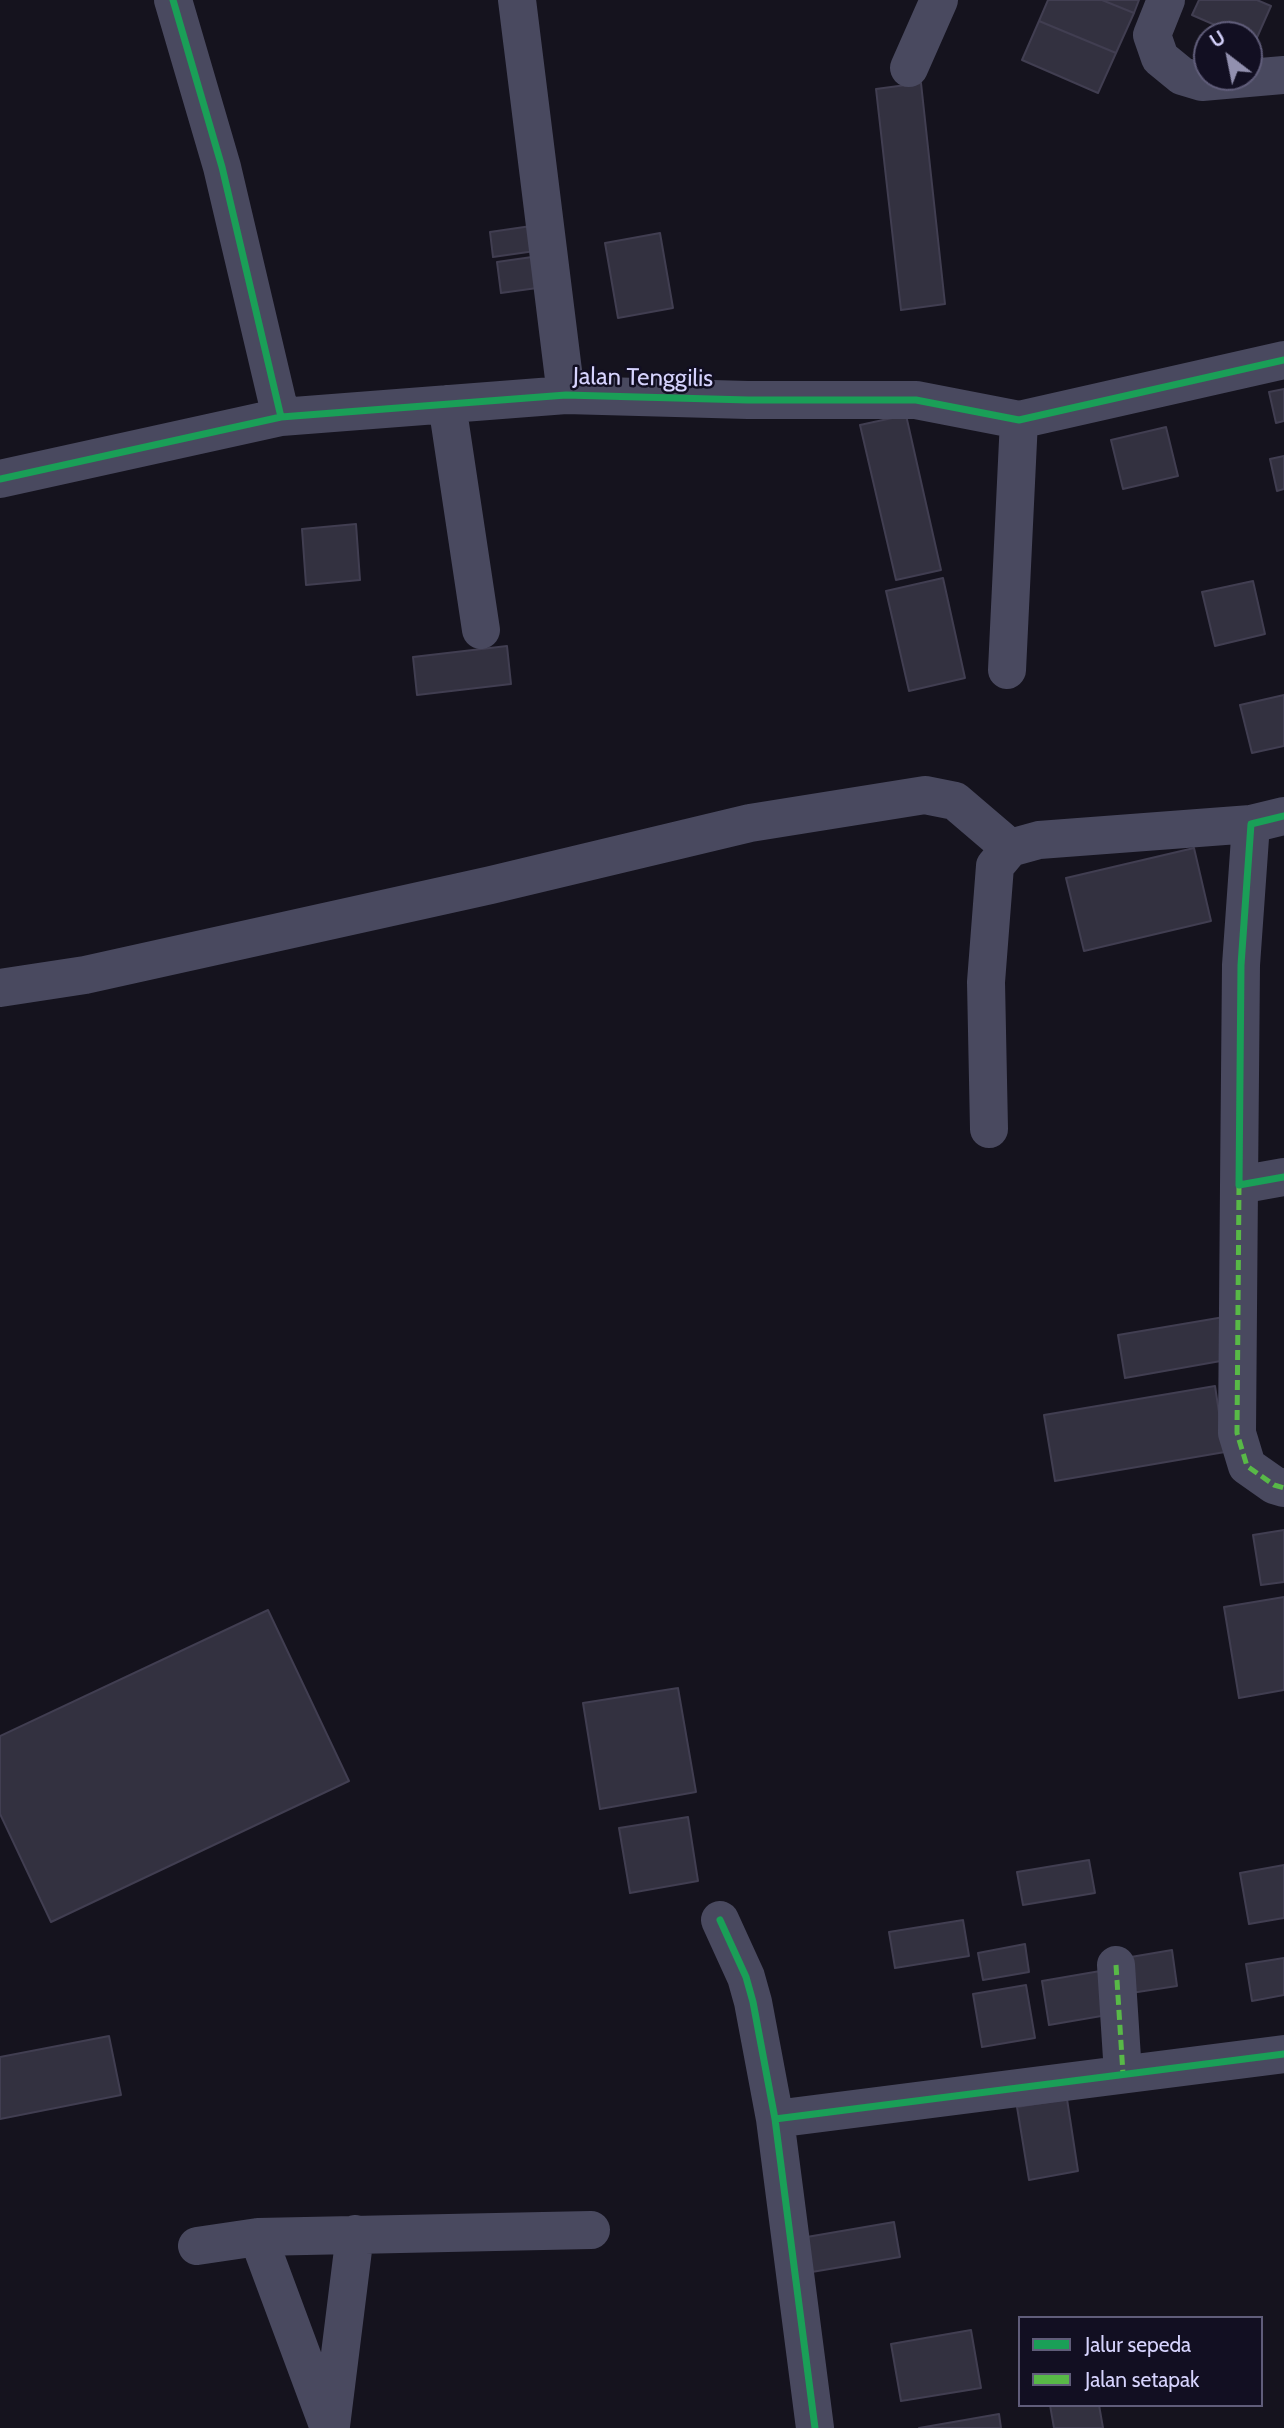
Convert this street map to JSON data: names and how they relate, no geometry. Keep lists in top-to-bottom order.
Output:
{
  "streets": {
    "street": ["Jalan Tenggilis"]
  },
  "legend": ["Jalur sepeda", "Jalan setapak"],
  "north": "top left"
}
